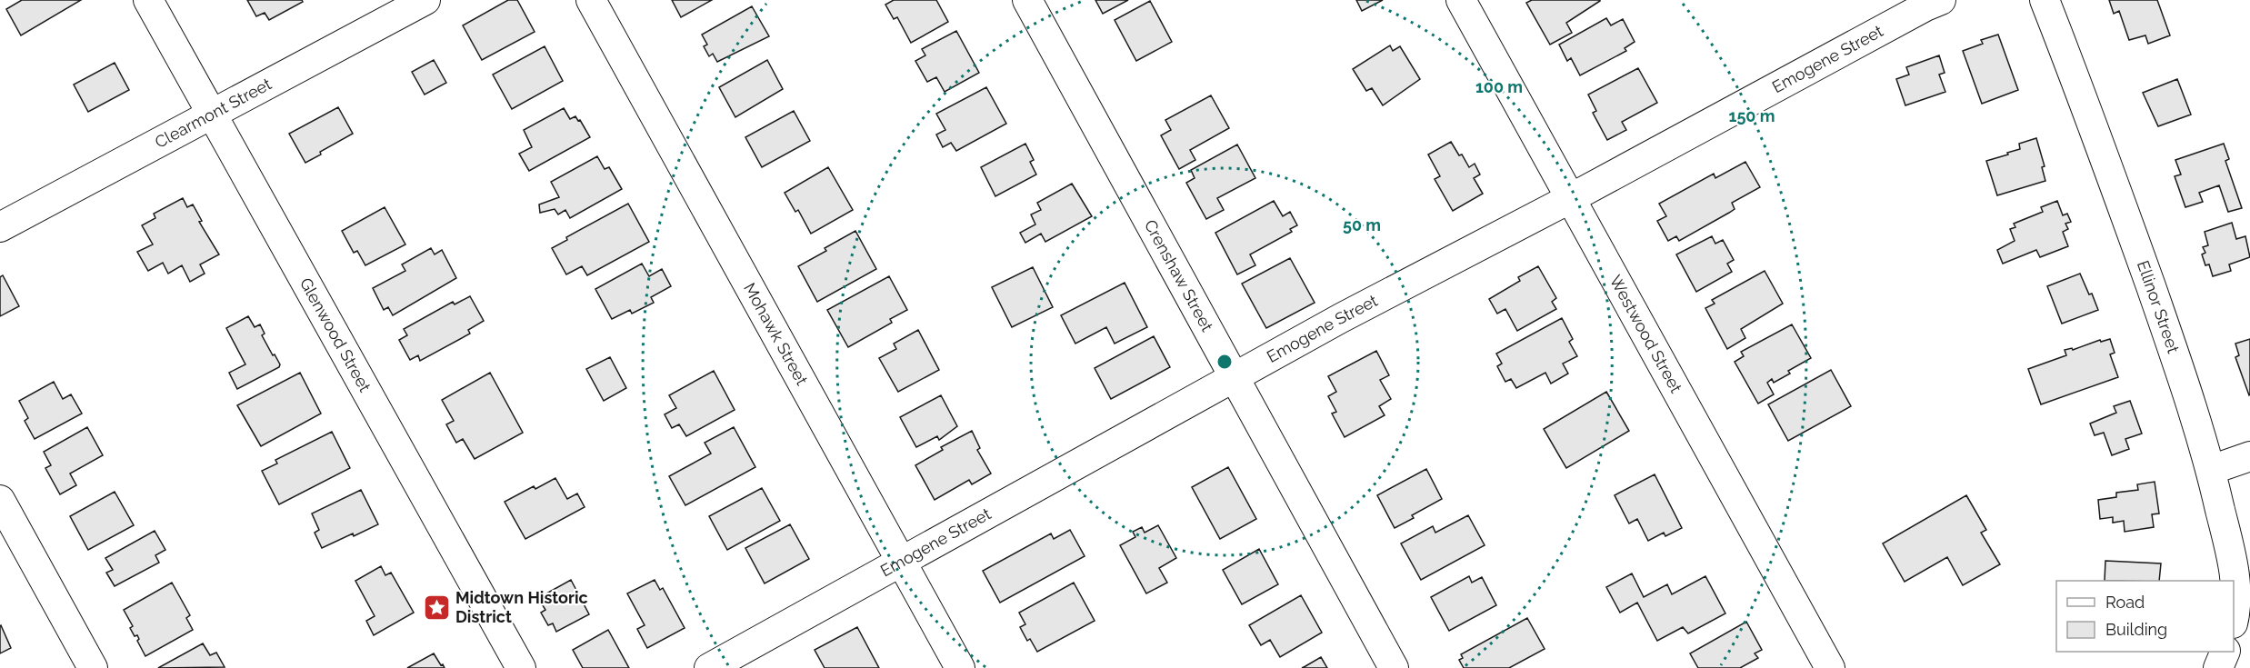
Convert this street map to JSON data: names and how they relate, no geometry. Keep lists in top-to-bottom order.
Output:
{
  "streets": {
    "street": [
      "Emogene Street",
      "Clearmont Street",
      "Crenshaw Street",
      "Ellinor Street",
      "Mohawk Street",
      "Glenwood Street",
      "Westwood Street"
    ]
  },
  "crossings": [
    ["Emogene Street", "Crenshaw Street"],
    ["Emogene Street", "Mohawk Street"],
    ["Emogene Street", "Westwood Street"],
    ["Clearmont Street", "Glenwood Street"]
  ],
  "places": {
    "place": ["Midtown Historic District"]
  },
  "legend": ["Road", "Building"],
  "rings": ["100 m", "150 m", "50 m"]
}
